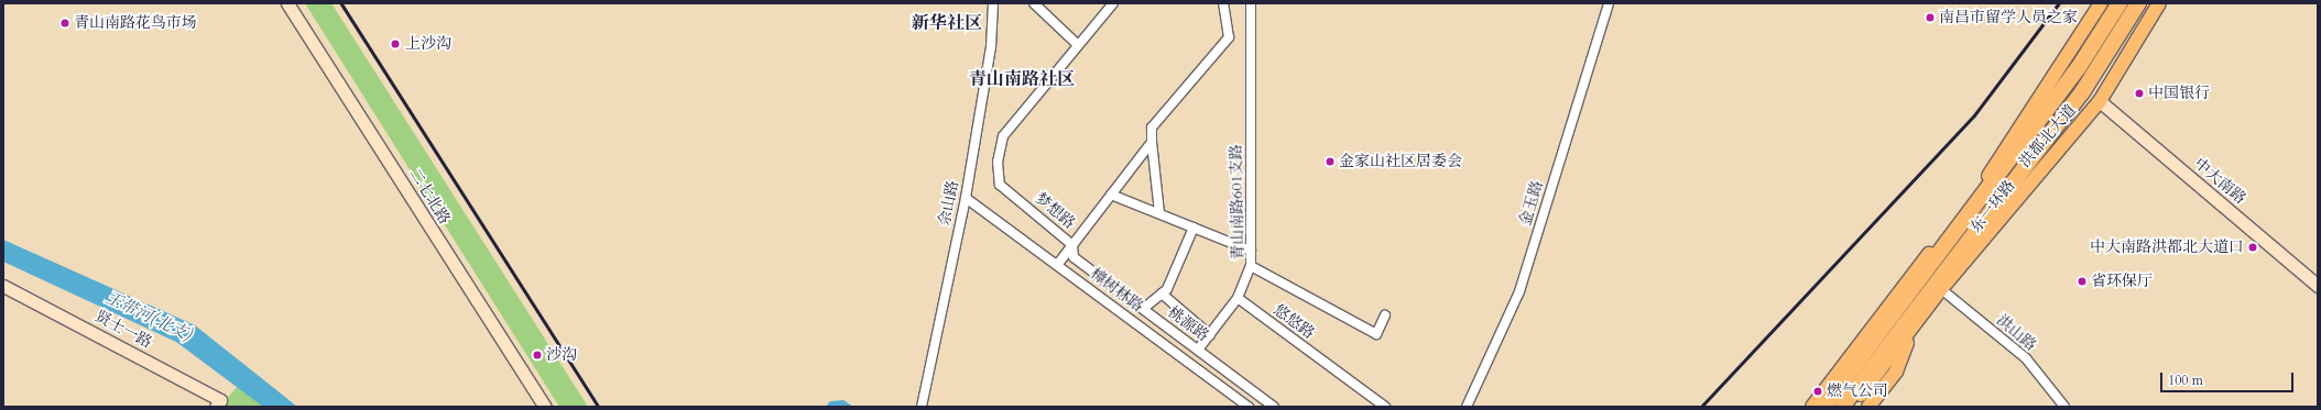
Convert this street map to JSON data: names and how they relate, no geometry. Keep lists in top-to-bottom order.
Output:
{
  "streets": {
    "highway": ["东一环路"],
    "main road": ["洪都北大道"],
    "street": [
      "中大南路",
      "二七北路",
      "青山南路601支路",
      "佘山路",
      "金玉路",
      "梦想路",
      "樟树林路",
      "悠悠路",
      "桃源路",
      "贤士一路",
      "洪山路"
    ]
  },
  "crossings": [
    ["洪都北大道", "中大南路"],
    ["洪都北大道", "洪山路"],
    ["佘山路", "樟树林路"],
    ["梦想路", "桃源路"]
  ],
  "districts": ["新华社区", "青山南路社区"],
  "water": ["玉带河(北支)"],
  "places": [
    "南昌市留学人员之家",
    "青山南路花鸟市场",
    "上沙沟",
    "中国银行",
    "金家山社区居委会",
    "中大南路洪都北大道口",
    "省环保厅",
    "沙沟",
    "燃气公司"
  ],
  "scale_bar": "100 m"
}
